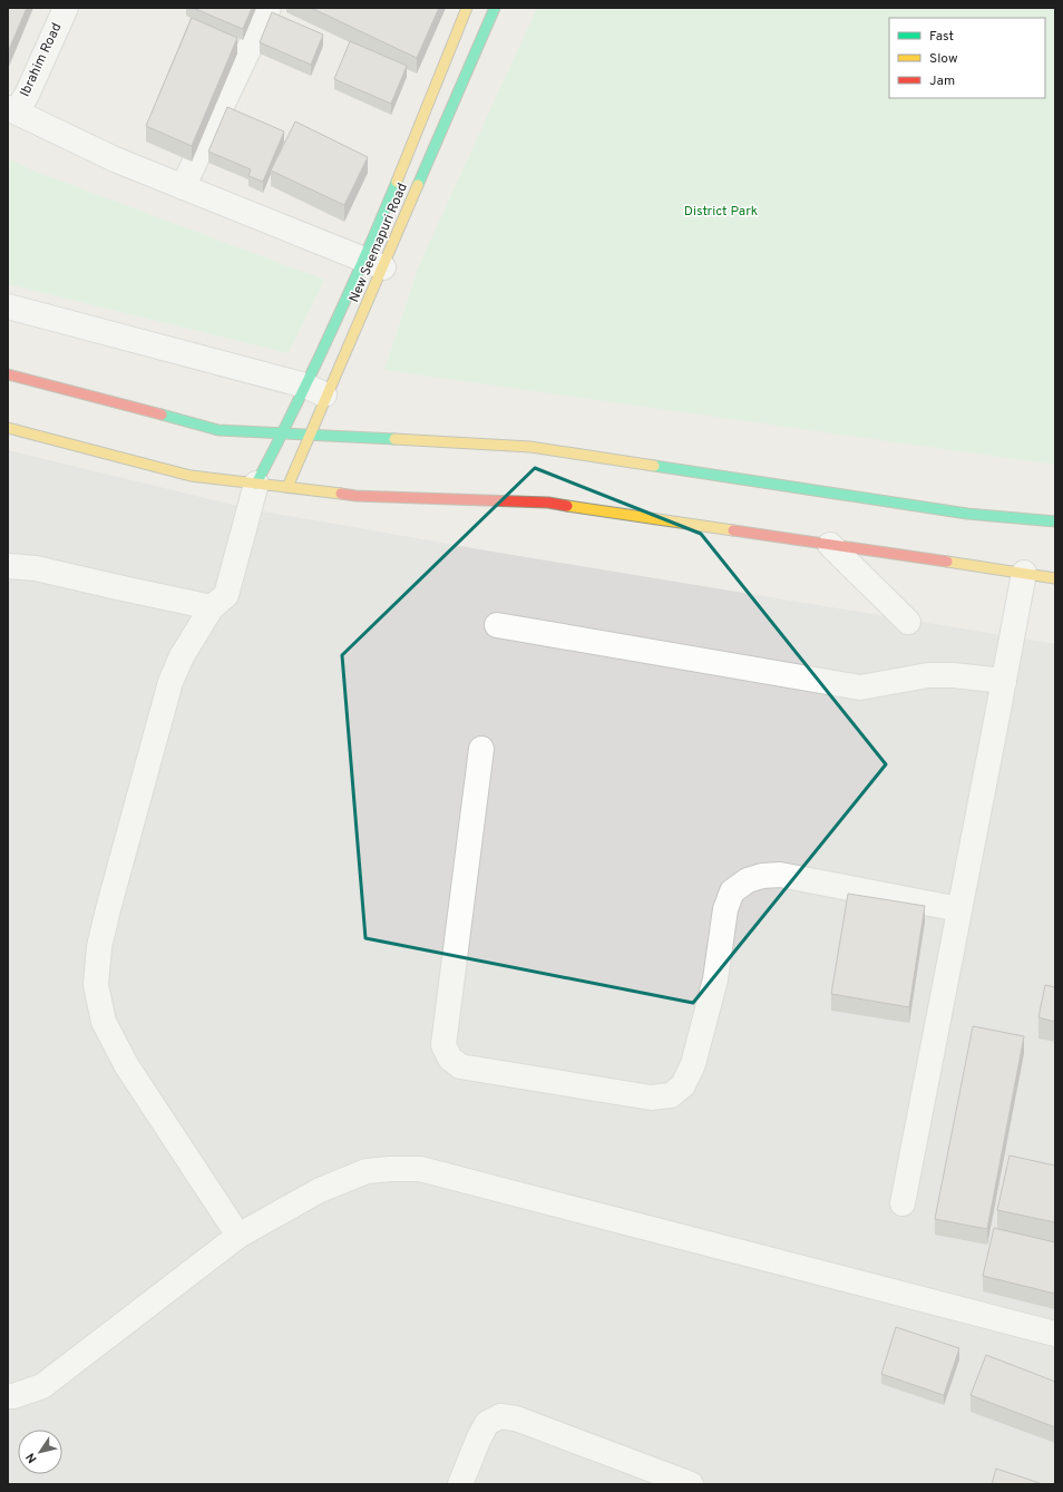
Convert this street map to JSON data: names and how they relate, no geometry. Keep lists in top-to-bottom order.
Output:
{
  "streets": {
    "main road": ["New Seemapuri Road"],
    "street": ["Ibrahim Road"]
  },
  "parks": ["District Park"],
  "legend": ["Fast", "Slow", "Jam"],
  "north": "bottom left"
}
